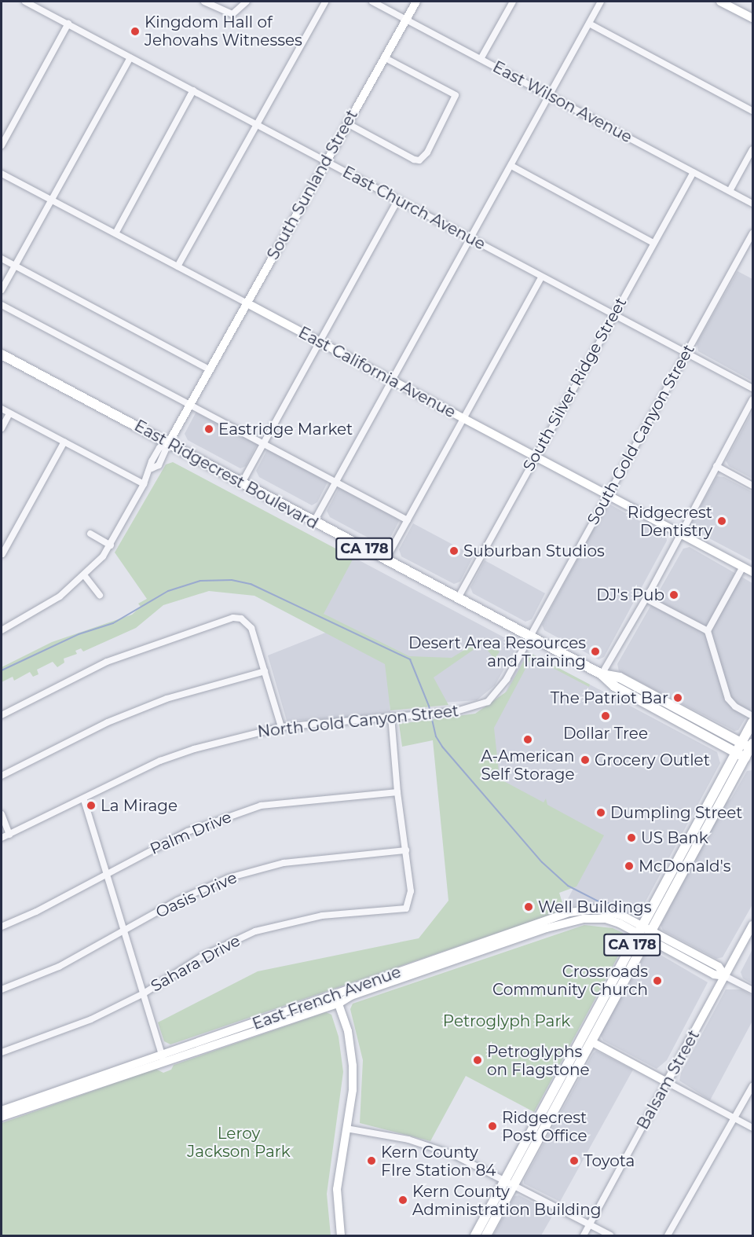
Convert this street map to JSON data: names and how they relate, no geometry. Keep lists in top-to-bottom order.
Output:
{
  "streets": {
    "main road": ["East Ridgecrest Boulevard", "CA 178"],
    "street": [
      "East Wilson Avenue",
      "South Sunland Street",
      "East Church Avenue",
      "East California Avenue",
      "South Silver Ridge Street",
      "South Gold Canyon Street",
      "North Gold Canyon Street",
      "Palm Drive",
      "Oasis Drive",
      "Sahara Drive",
      "East French Avenue",
      "Balsam Street"
    ]
  },
  "crossings": [
    ["East Wilson Avenue", "South Sunland Street"],
    ["East Wilson Avenue", "South Silver Ridge Street"],
    ["South Sunland Street", "East Church Avenue"],
    ["South Sunland Street", "East California Avenue"],
    ["South Sunland Street", "East Ridgecrest Boulevard"],
    ["East Church Avenue", "South Silver Ridge Street"],
    ["East Church Avenue", "South Gold Canyon Street"],
    ["East California Avenue", "South Silver Ridge Street"],
    ["East California Avenue", "South Gold Canyon Street"],
    ["South Silver Ridge Street", "East Ridgecrest Boulevard"],
    ["South Gold Canyon Street", "East Ridgecrest Boulevard"],
    ["South Gold Canyon Street", "North Gold Canyon Street"],
    ["East Ridgecrest Boulevard", "CA 178"],
    ["East Ridgecrest Boulevard", "North Gold Canyon Street"],
    ["CA 178", "East French Avenue"],
    ["Oasis Drive", "Sahara Drive"],
    ["East French Avenue", "Balsam Street"]
  ],
  "parks": ["Petroglyph Park", "Leroy Jackson Park"],
  "places": [
    "Kingdom Hall of Jehovahs Witnesses",
    "Eastridge Market",
    "Ridgecrest Dentistry",
    "Suburban Studios",
    "DJ's Pub",
    "Desert Area Resources and Training",
    "The Patriot Bar",
    "Dollar Tree",
    "A-American Self Storage",
    "Grocery Outlet",
    "La Mirage",
    "Dumpling Street",
    "US Bank",
    "McDonald's",
    "Well Buildings",
    "Crossroads Community Church",
    "Petroglyphs on Flagstone",
    "Ridgecrest Post Office",
    "Kern County FIre Station 84",
    "Toyota",
    "Kern County Administration Building"
  ]
}
